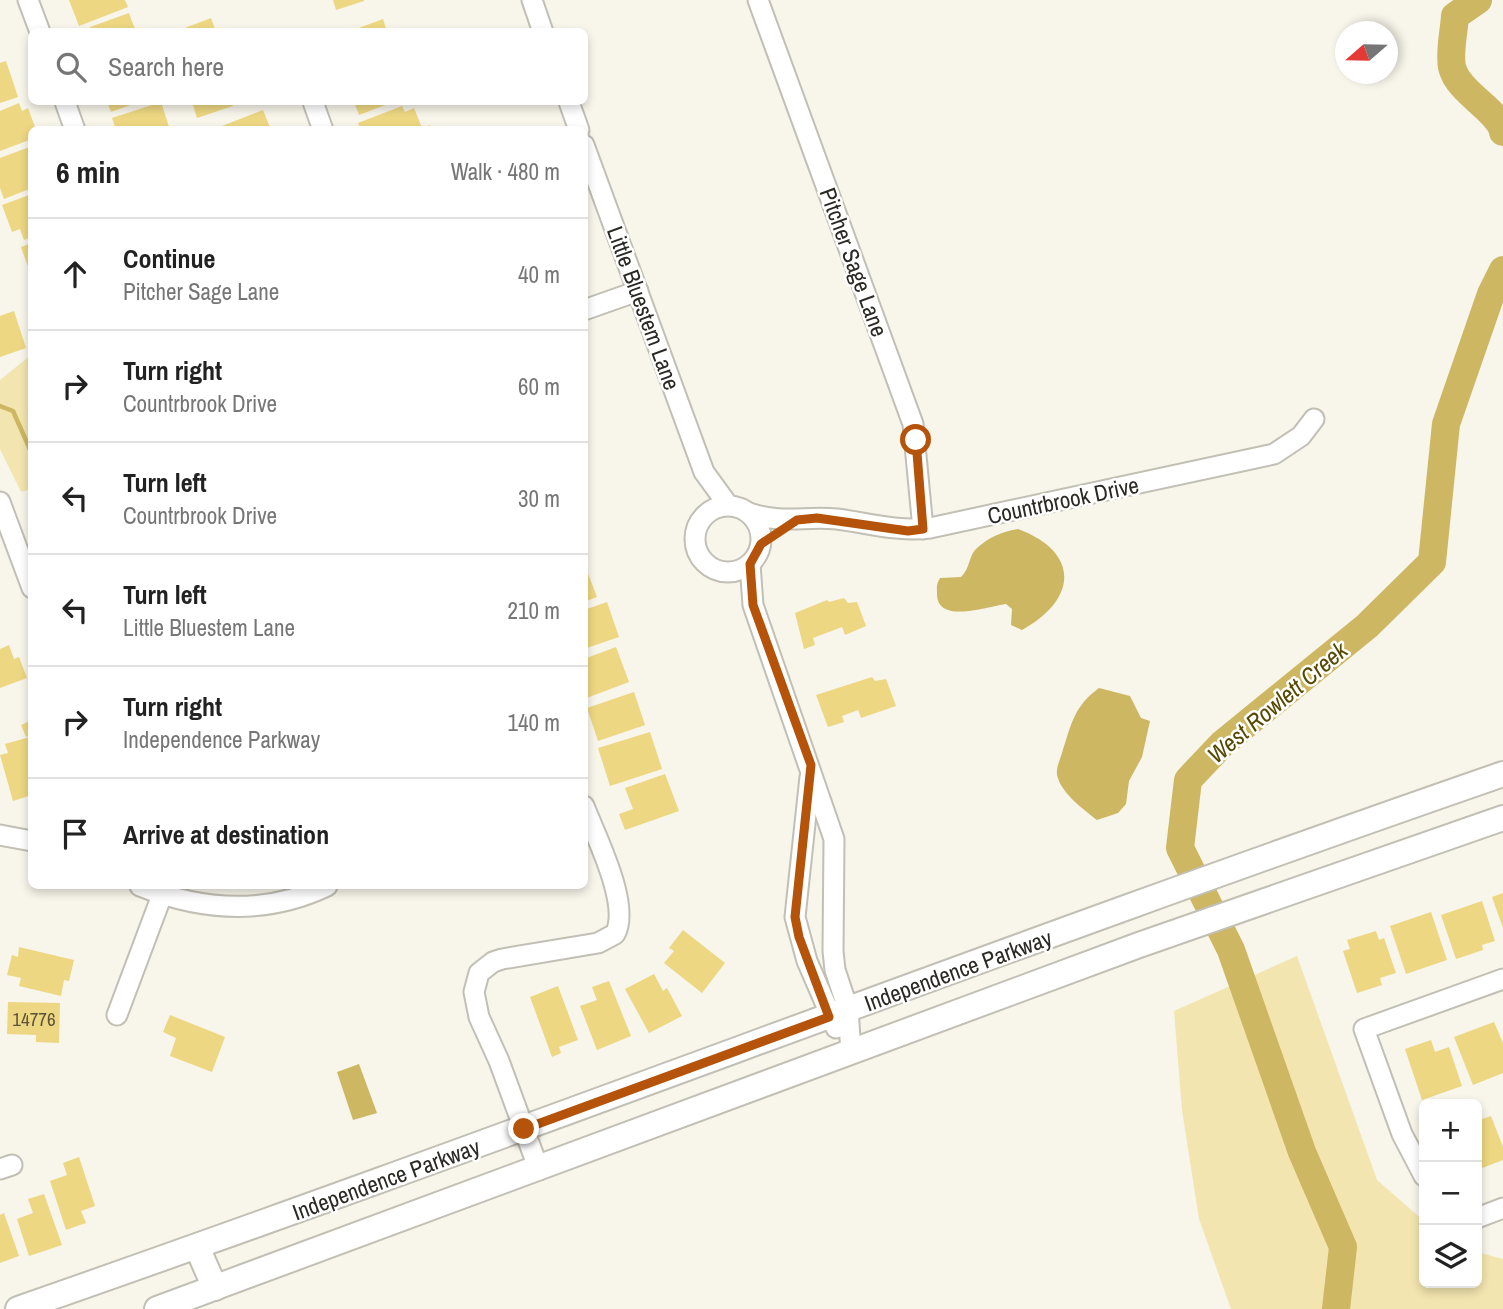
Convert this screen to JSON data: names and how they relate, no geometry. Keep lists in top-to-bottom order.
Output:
{
  "streets": {
    "main road": ["Independence Parkway"],
    "street": ["Pitcher Sage Lane", "Little Bluestem Lane", "Countrbrook Drive"]
  },
  "crossings": [
    ["Pitcher Sage Lane", "Countrbrook Drive"],
    ["Little Bluestem Lane", "Countrbrook Drive"]
  ],
  "water": ["West Rowlett Creek"],
  "house_numbers": ["14776"],
  "north": "left",
  "page": {
    "search": "Search here",
    "heading": ["6 min", "Walk · 480 m"],
    "list": [
      ["Continue", "Pitcher Sage Lane", "40 m"],
      ["Turn right", "Countrbrook Drive", "60 m"],
      ["Turn left", "Countrbrook Drive", "30 m"],
      ["Turn left", "Little Bluestem Lane", "210 m"],
      ["Turn right", "Independence Parkway", "140 m"],
      "Arrive at destination"
    ],
    "map_buttons": ["+", "−"]
  }
}
